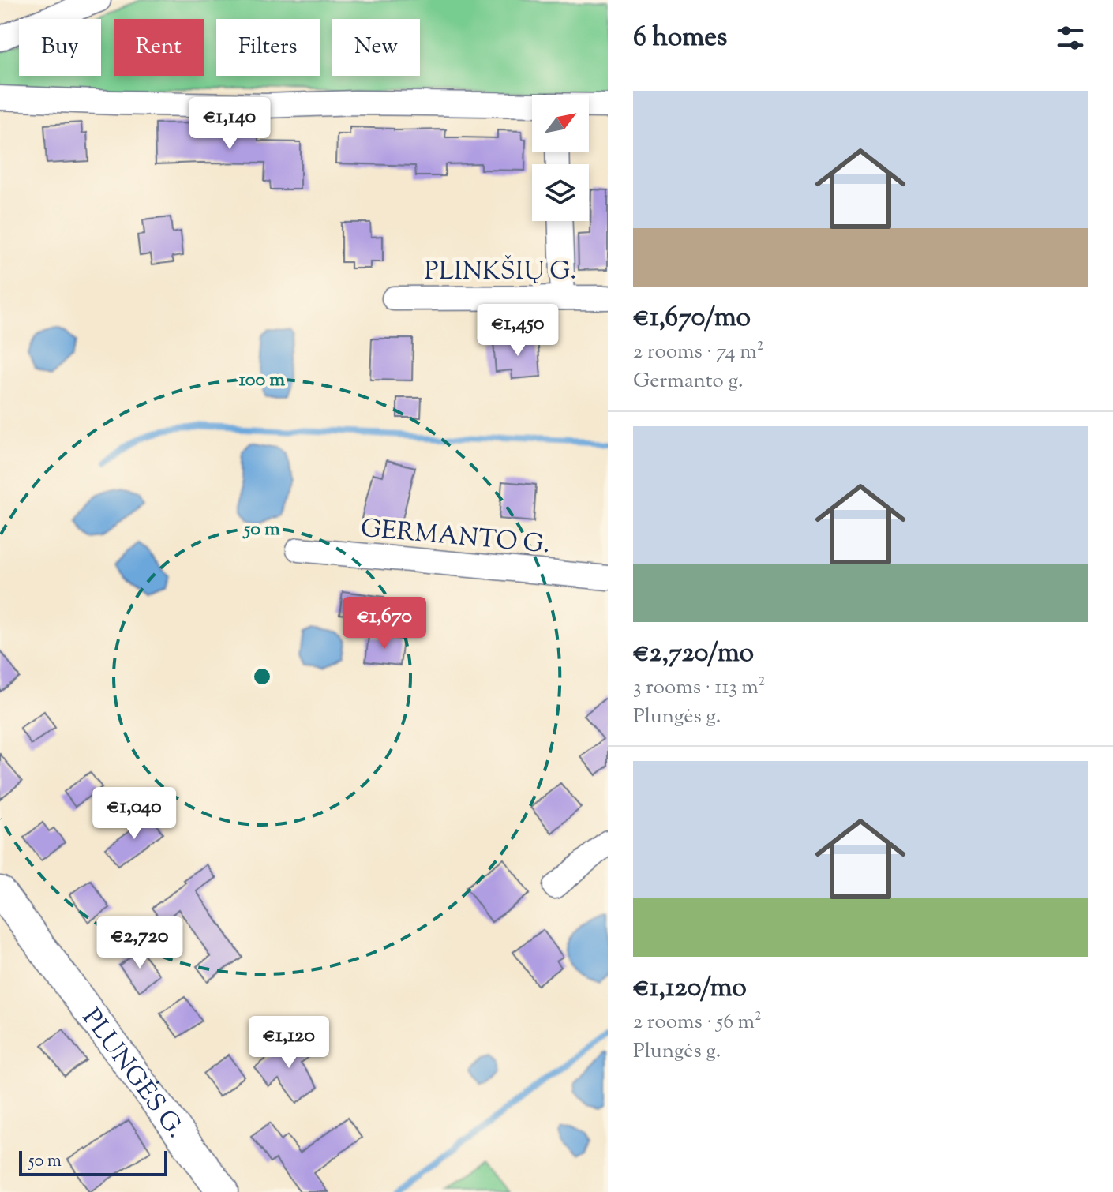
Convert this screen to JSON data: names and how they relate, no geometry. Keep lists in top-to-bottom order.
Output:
{
  "streets": {
    "main road": ["PLUNGĖS G."],
    "street": ["PLINKŠIŲ G.", "GERMANTO G."]
  },
  "scale_bar": "50 m",
  "north": "top right",
  "page": {
    "heading": "6 homes",
    "chip": [
      "Buy",
      "Rent",
      "Filters",
      "New"
    ],
    "list": [
      {
        "name": "€1,670/mo",
        "note": "2 rooms · 74 m² · Germanto g."
      },
      {
        "name": "€2,720/mo",
        "note": "3 rooms · 113 m² · Plungės g."
      },
      {
        "name": "€1,120/mo",
        "note": "2 rooms · 56 m² · Plungės g."
      }
    ],
    "price": [
      "€1,140",
      "€1,450",
      "€1,670",
      "€1,040",
      "€2,720",
      "€1,120"
    ],
    "scale": "50 m"
  },
  "rings": ["100 m", "50 m"]
}
